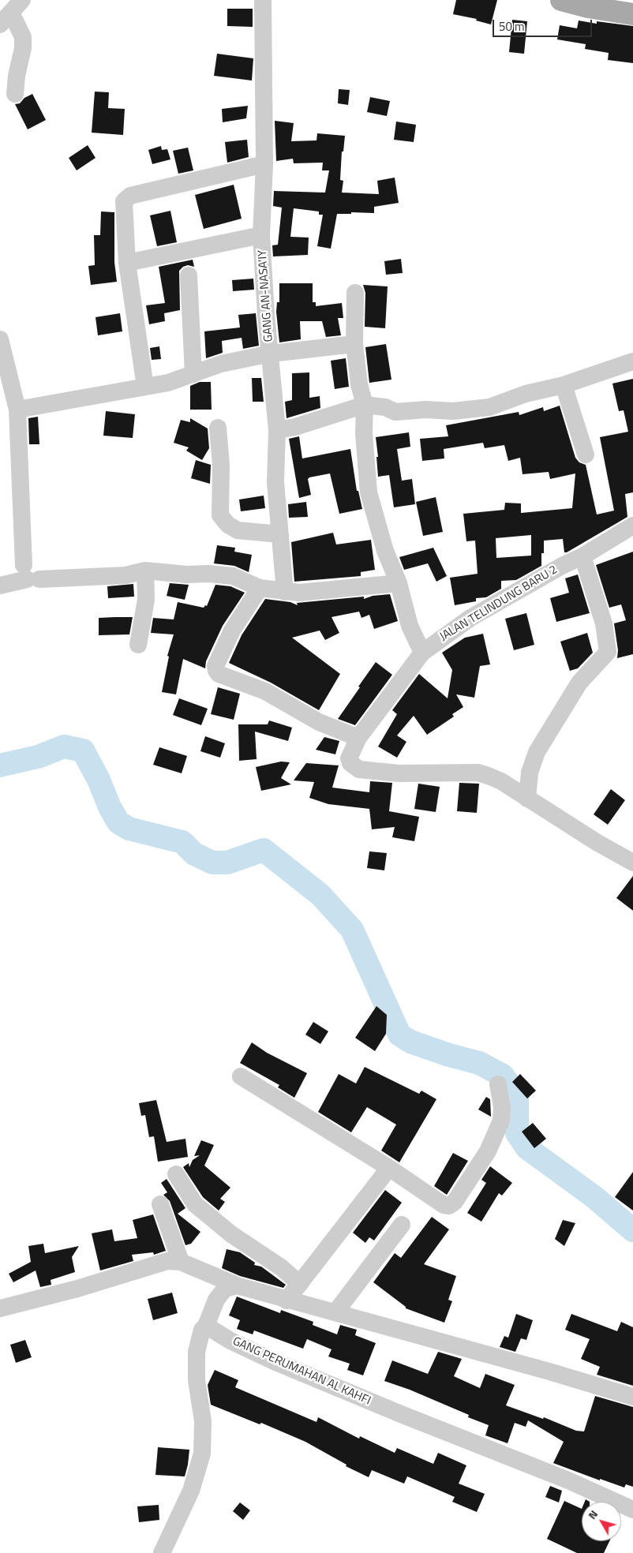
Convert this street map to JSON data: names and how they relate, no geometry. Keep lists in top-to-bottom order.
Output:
{
  "streets": {
    "street": ["GANG AN-NASA'IY", "JALAN TELINDUNG BARU 2", "GANG PERUMAHAN AL KAHFI"]
  },
  "scale_bar": "50 m",
  "north": "top left"
}
